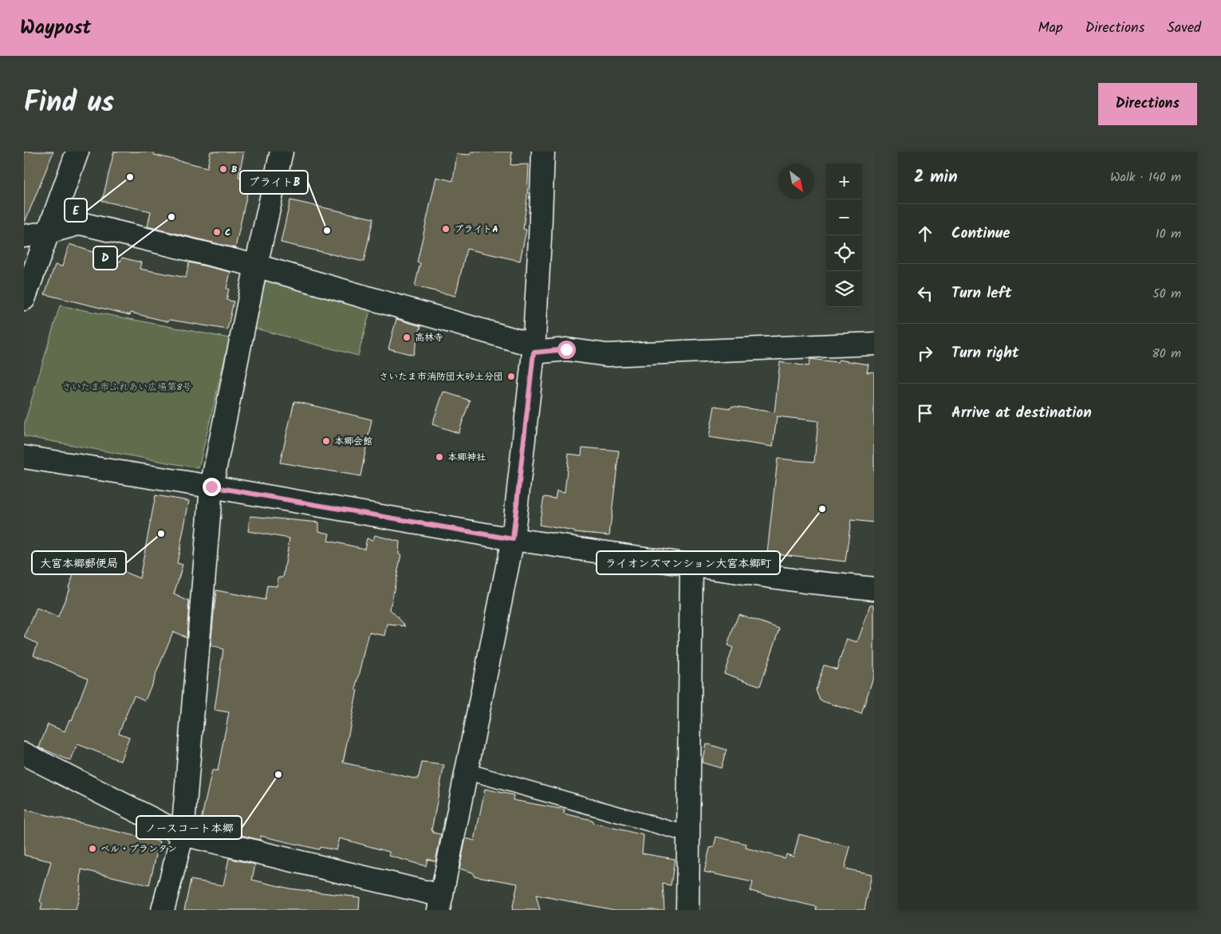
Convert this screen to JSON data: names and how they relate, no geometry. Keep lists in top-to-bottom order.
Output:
{
  "parks": ["さいたま市ふれあい広場第8号"],
  "places": [
    "B",
    "E",
    "D",
    "ブライトA",
    "ブライトB",
    "C",
    "高林寺",
    "さいたま市消防団大砂土分団",
    "本郷会館",
    "本郷神社",
    "ライオンズマンション大宮本郷町",
    "大宮本郷郵便局",
    "ノースコート本郷",
    "ベル・プランタン"
  ],
  "north": "bottom right",
  "page": {
    "header": "Waypost",
    "nav": ["Map", "Directions", "Saved"],
    "title": "Find us",
    "buttons": "Directions",
    "heading": ["2 min", "Walk · 140 m"],
    "map_buttons": ["+", "−"],
    "list": [
      ["Continue", "10 m"],
      ["Turn left", "50 m"],
      ["Turn right", "80 m"],
      "Arrive at destination"
    ]
  }
}
